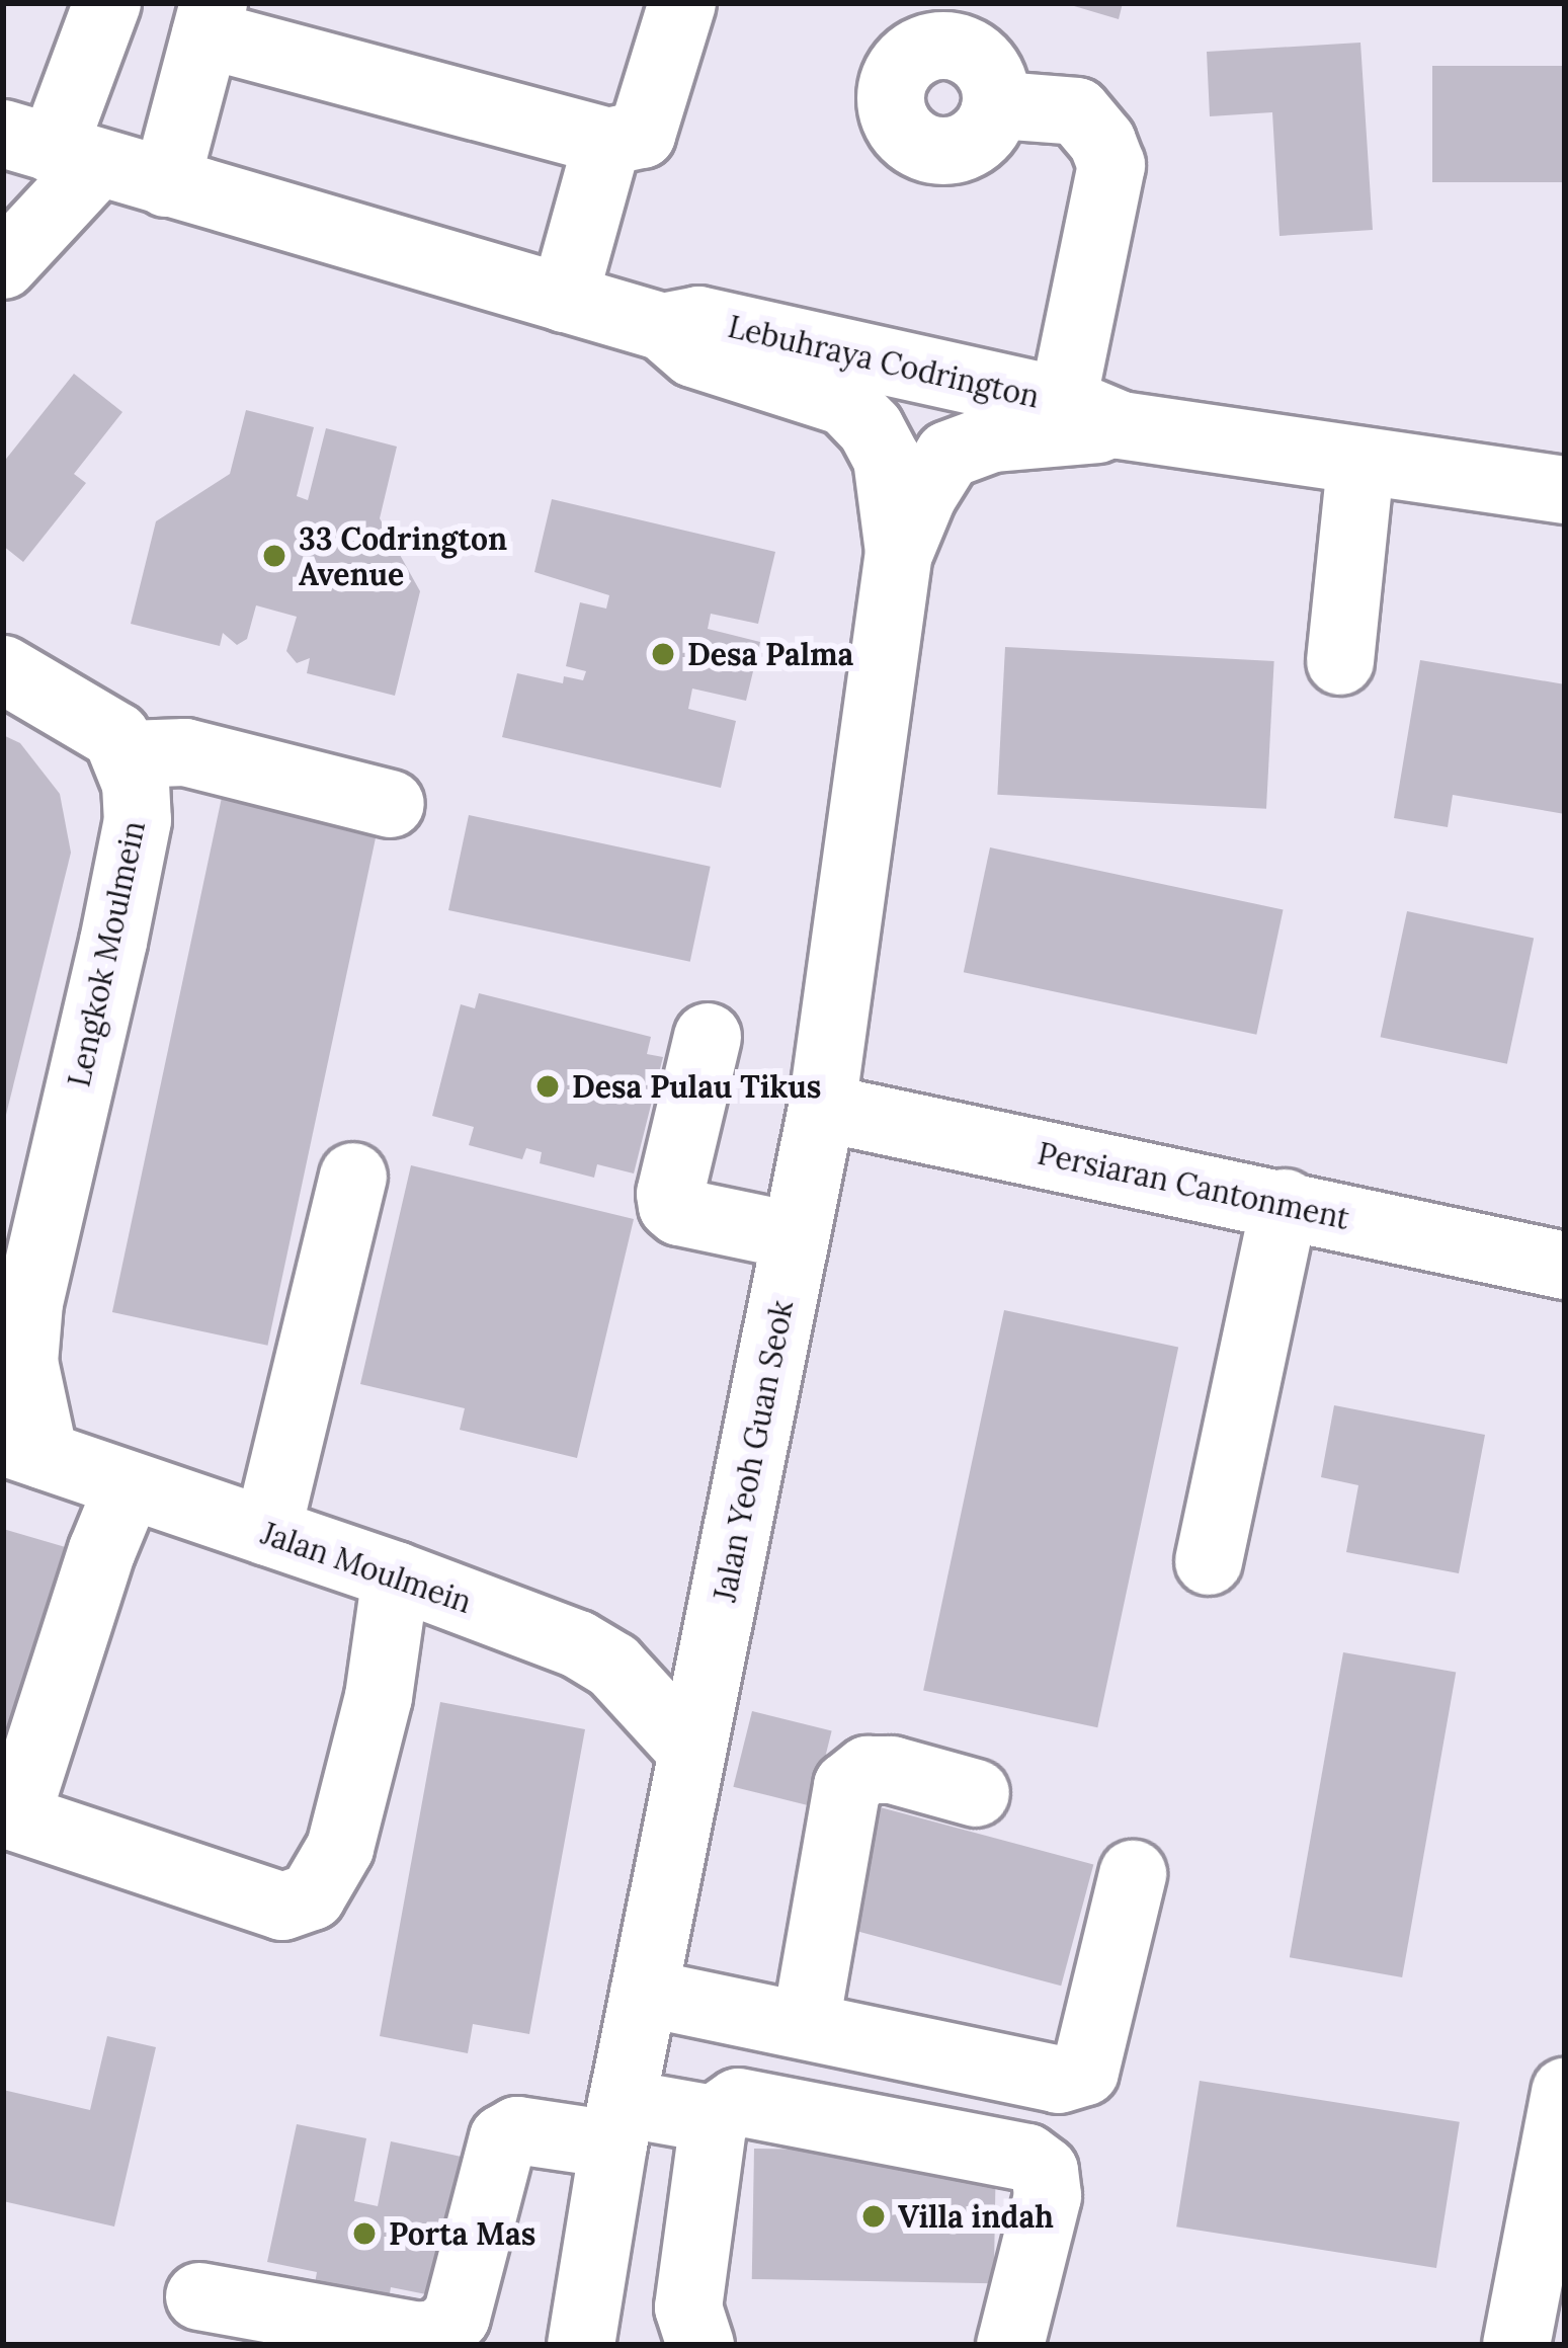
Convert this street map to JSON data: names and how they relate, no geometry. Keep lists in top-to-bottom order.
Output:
{
  "streets": {
    "street": [
      "Lebuhraya Codrington",
      "Lengkok Moulmein",
      "Persiaran Cantonment",
      "Jalan Yeoh Guan Seok",
      "Jalan Moulmein"
    ]
  },
  "crossings": [
    ["Lebuhraya Codrington", "Jalan Yeoh Guan Seok"],
    ["Lengkok Moulmein", "Jalan Moulmein"],
    ["Persiaran Cantonment", "Jalan Yeoh Guan Seok"],
    ["Jalan Yeoh Guan Seok", "Jalan Moulmein"]
  ],
  "places": [
    "33 Codrington Avenue",
    "Desa Palma",
    "Desa Pulau Tikus",
    "Villa indah",
    "Porta Mas"
  ]
}
